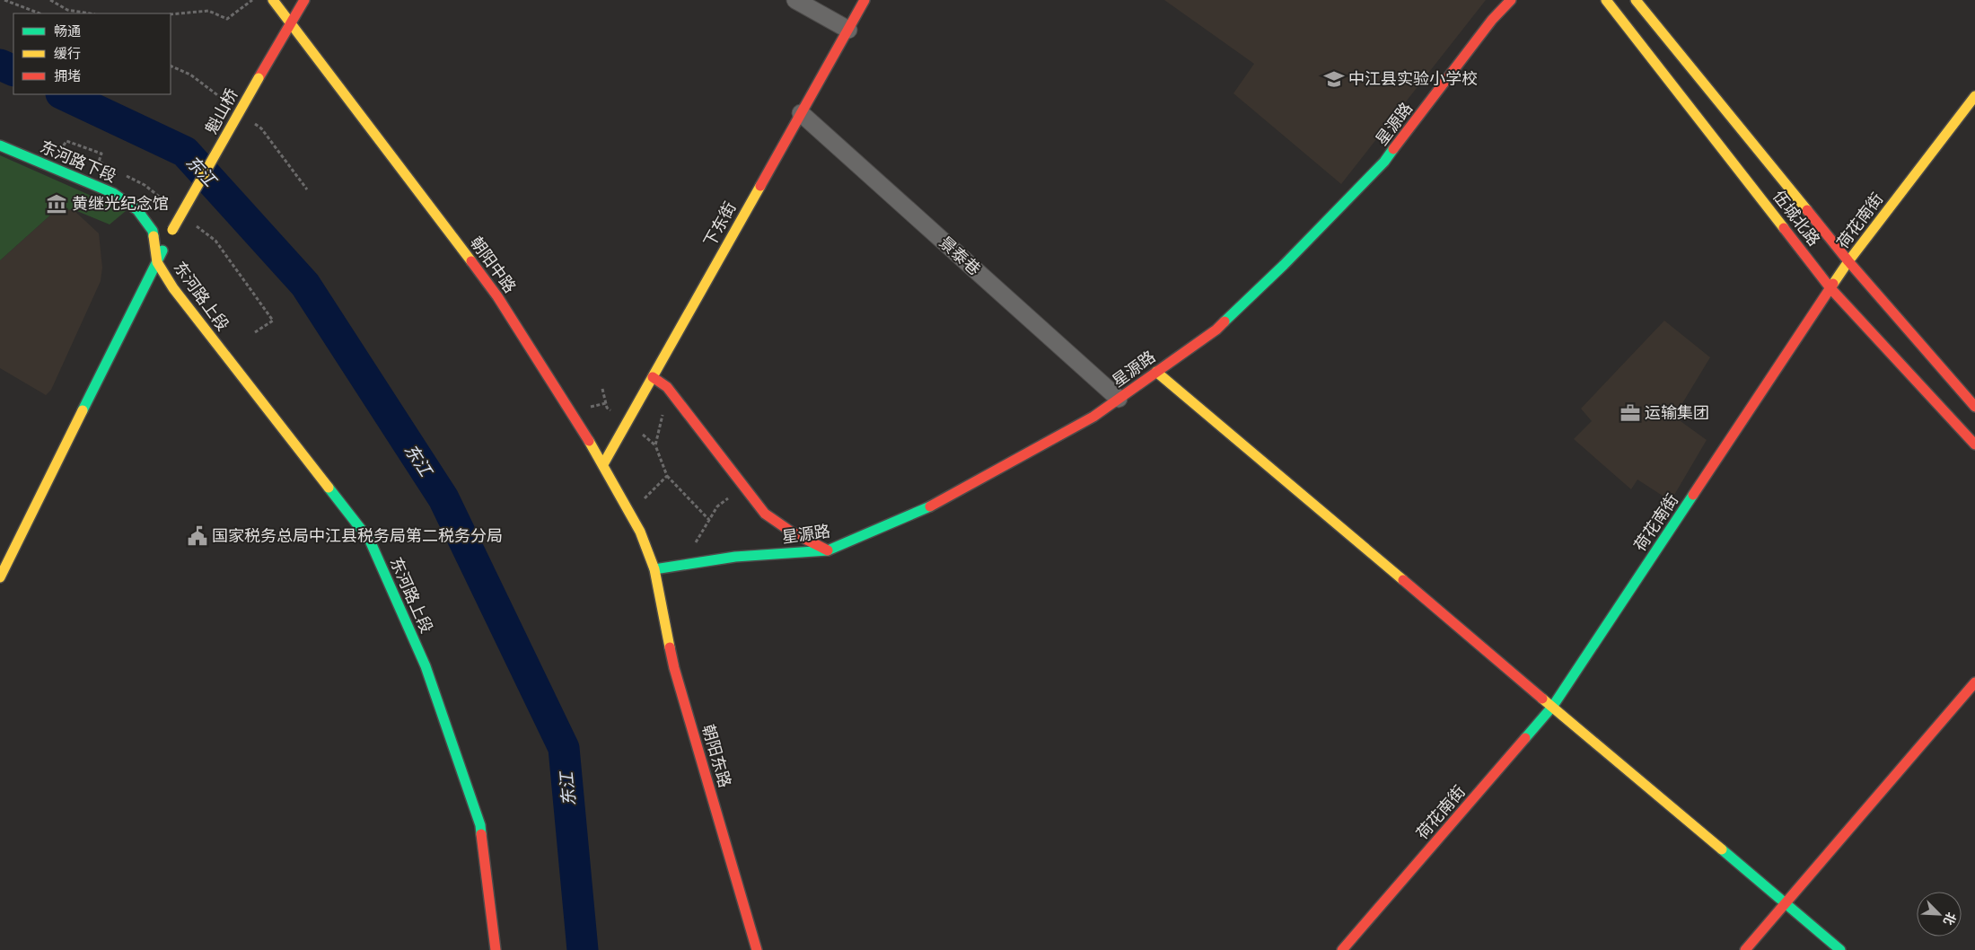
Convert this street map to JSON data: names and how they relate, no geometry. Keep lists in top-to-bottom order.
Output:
{
  "streets": {
    "street": [
      "魁山桥",
      "星源路",
      "东河路下段",
      "伍城北路",
      "荷花南街",
      "下东街",
      "景泰巷",
      "朝阳中路",
      "东河路上段",
      "朝阳东路"
    ]
  },
  "crossings": [
    ["魁山桥", "东河路下段"],
    ["魁山桥", "朝阳中路"],
    ["魁山桥", "东河路上段"],
    ["星源路", "景泰巷"],
    ["星源路", "朝阳中路"],
    ["星源路", "朝阳东路"],
    ["东河路下段", "东河路上段"],
    ["伍城北路", "荷花南街"],
    ["下东街", "景泰巷"],
    ["下东街", "朝阳中路"],
    ["朝阳中路", "朝阳东路"]
  ],
  "water": ["东江"],
  "places": {
    "school or university": ["中江县实验小学校"],
    "museum": ["黄继光纪念馆"],
    "office": ["运输集团"],
    "public building": ["国家税务总局中江县税务局第二税务分局"]
  },
  "legend": ["畅通", "缓行", "拥堵"],
  "north": "bottom right"
}
